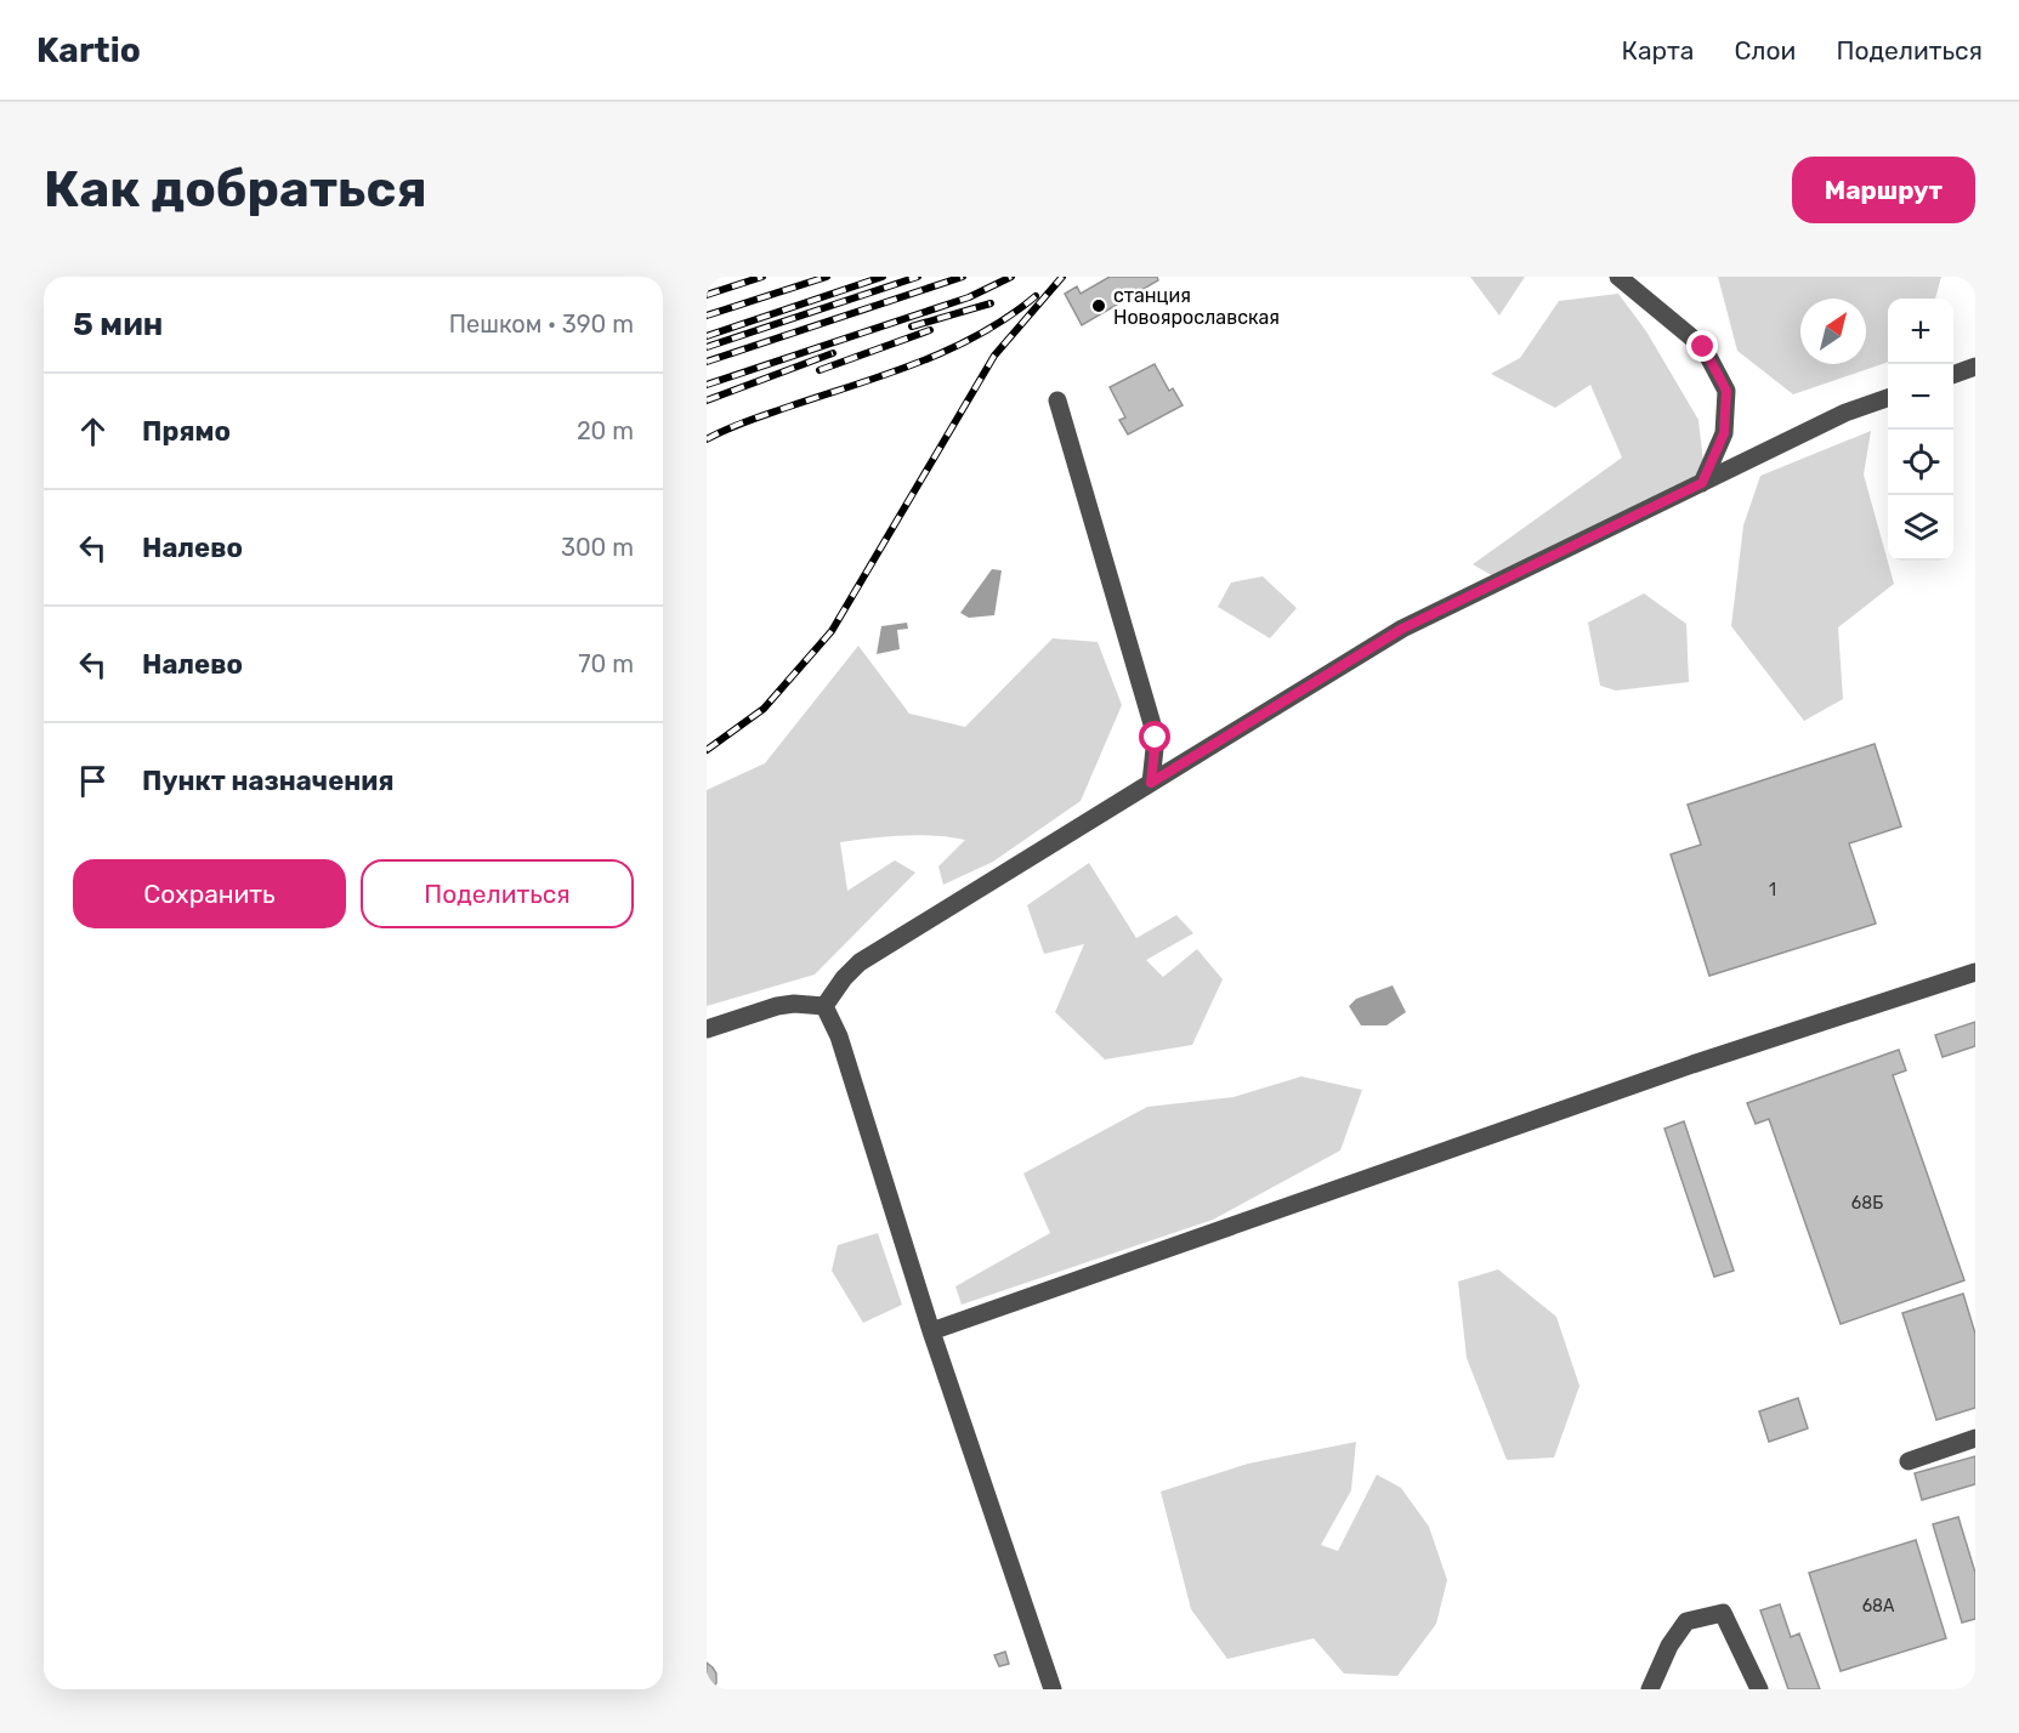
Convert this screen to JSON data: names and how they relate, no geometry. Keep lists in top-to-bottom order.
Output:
{
  "places": ["станция Новоярославская"],
  "house_numbers": ["1", "68Б", "68А"],
  "north": "top right",
  "page": {
    "header": "Kartio",
    "nav": ["Карта", "Слои", "Поделиться"],
    "buttons": [
      "Маршрут",
      ["Сохранить", "Поделиться"]
    ],
    "title": "Как добраться",
    "heading": ["5 мин", "Пешком · 390 m"],
    "map_buttons": ["+", "−"],
    "list": [
      ["Прямо", "20 m"],
      ["Налево", "300 m"],
      ["Налево", "70 m"],
      "Пункт назначения"
    ]
  }
}
